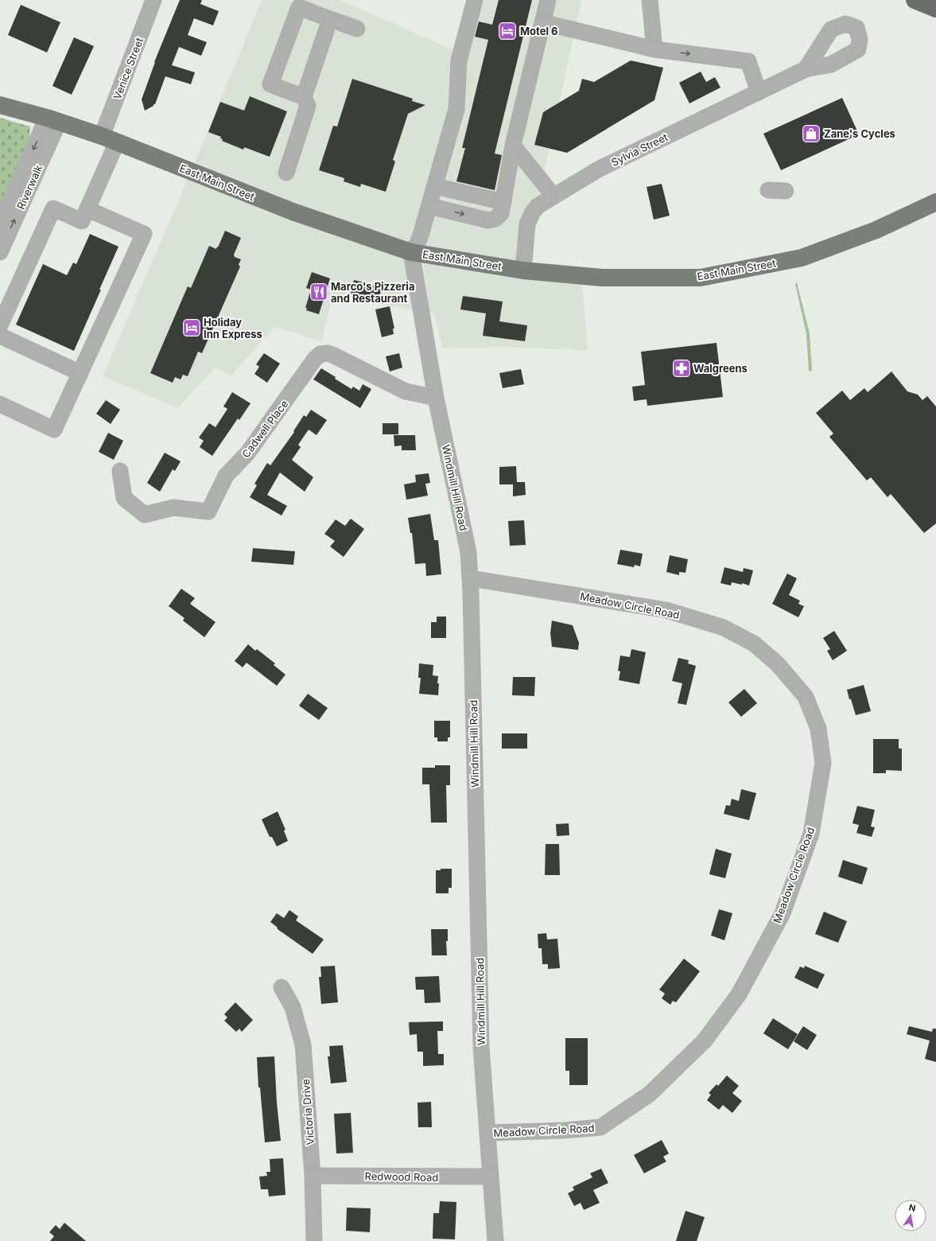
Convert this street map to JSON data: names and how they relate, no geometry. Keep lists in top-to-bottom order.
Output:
{
  "streets": {
    "main road": ["East Main Street"],
    "street": [
      "Venice Street",
      "Sylvia Street",
      "Riverwalk",
      "Cadwell Place",
      "Windmill Hill Road",
      "Meadow Circle Road",
      "Victoria Drive",
      "Redwood Road"
    ]
  },
  "crossings": [
    ["Venice Street", "East Main Street"],
    ["Sylvia Street", "East Main Street"],
    ["East Main Street", "Riverwalk"],
    ["East Main Street", "Windmill Hill Road"],
    ["Cadwell Place", "Windmill Hill Road"],
    ["Windmill Hill Road", "Meadow Circle Road"],
    ["Windmill Hill Road", "Redwood Road"],
    ["Victoria Drive", "Redwood Road"]
  ],
  "places": {
    "hotel": ["Motel 6", "Holiday Inn Express"],
    "shop": ["Zane's Cycles"],
    "restaurant": ["Marco's Pizzeria and Restaurant"],
    "pharmacy": ["Walgreens"]
  },
  "north": "top"
}
